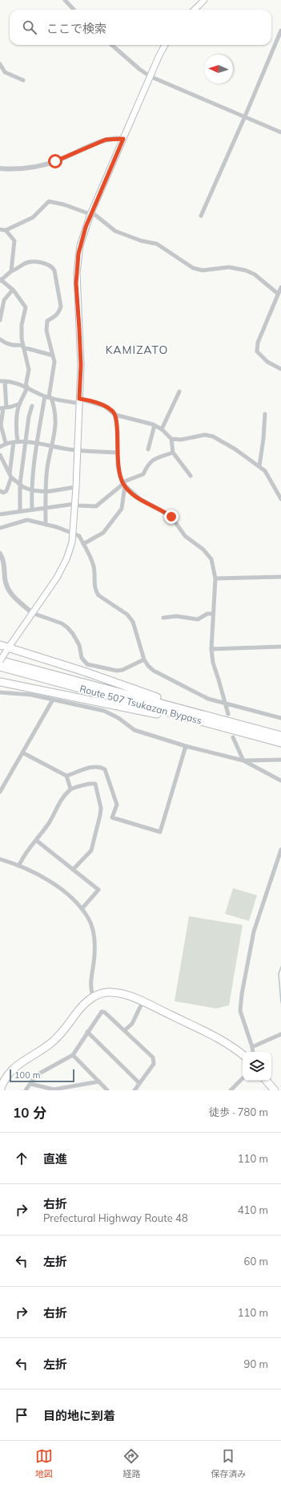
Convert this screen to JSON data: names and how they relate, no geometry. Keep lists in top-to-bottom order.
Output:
{
  "streets": {
    "highway": ["Route 507 Tsukazan Bypass"]
  },
  "districts": ["KAMIZATO"],
  "scale_bar": "100 m",
  "north": "left",
  "page": {
    "search": "ここで検索",
    "scale": "100 m",
    "heading": ["10 分", "徒歩 · 780 m"],
    "list": [
      ["直進", "110 m"],
      ["右折", "Prefectural Highway Route 48", "410 m"],
      ["左折", "60 m"],
      ["右折", "110 m"],
      ["左折", "90 m"],
      "目的地に到着"
    ],
    "nav": ["地図", "経路", "保存済み"]
  }
}
